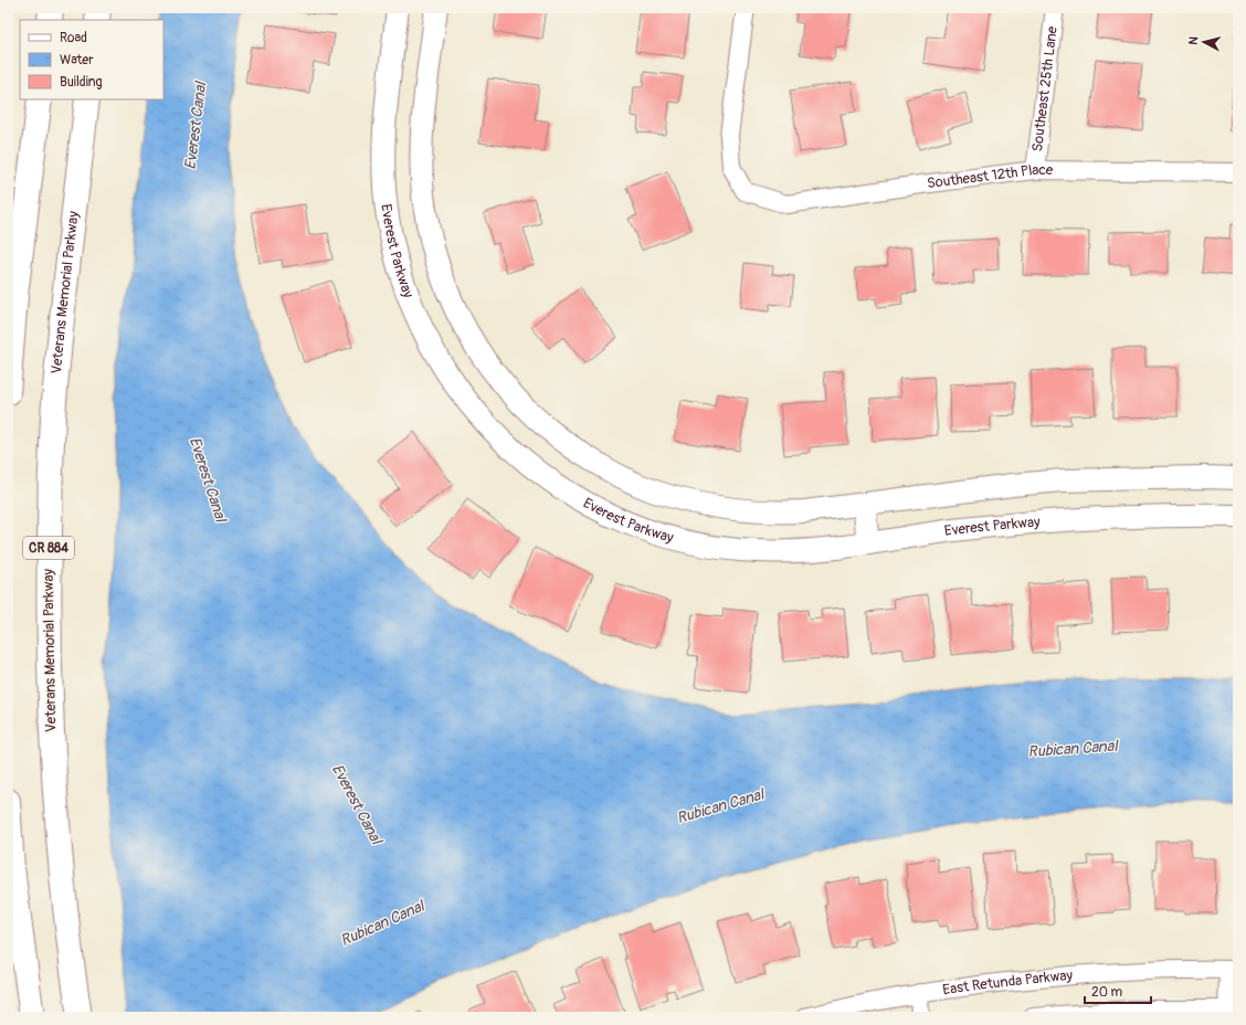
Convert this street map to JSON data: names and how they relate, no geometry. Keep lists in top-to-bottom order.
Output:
{
  "streets": {
    "highway": ["Veterans Memorial Parkway", "CR 884"],
    "street": [
      "Southeast 25th Lane",
      "Southeast 12th Place",
      "Everest Parkway",
      "East Retunda Parkway"
    ]
  },
  "crossings": [
    ["Southeast 25th Lane", "Southeast 12th Place"]
  ],
  "water": ["Everest Canal", "Rubican Canal"],
  "legend": ["Road", "Water", "Building"],
  "scale_bar": "20 m",
  "north": "left"
}
